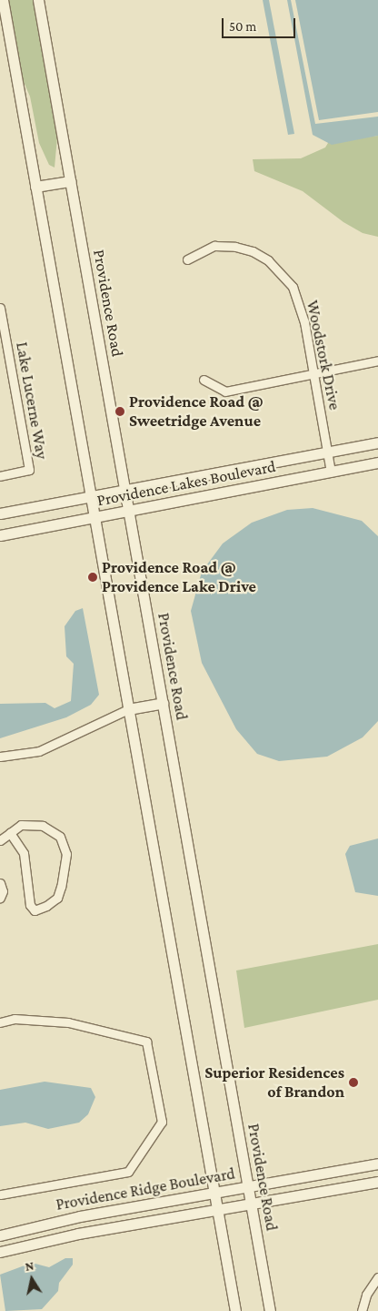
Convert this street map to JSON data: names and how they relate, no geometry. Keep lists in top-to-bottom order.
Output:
{
  "streets": {
    "main road": ["Providence Road", "Providence Lakes Boulevard", "Providence Ridge Boulevard"],
    "street": ["Woodstork Drive", "Lake Lucerne Way"]
  },
  "crossings": [
    ["Providence Road", "Providence Lakes Boulevard"],
    ["Providence Road", "Providence Ridge Boulevard"],
    ["Woodstork Drive", "Providence Lakes Boulevard"]
  ],
  "places": ["Providence Road @ Sweetridge Avenue", "Providence Road @ Providence Lake Drive", "Superior Residences of Brandon"],
  "scale_bar": "50 m",
  "north": "top"
}
